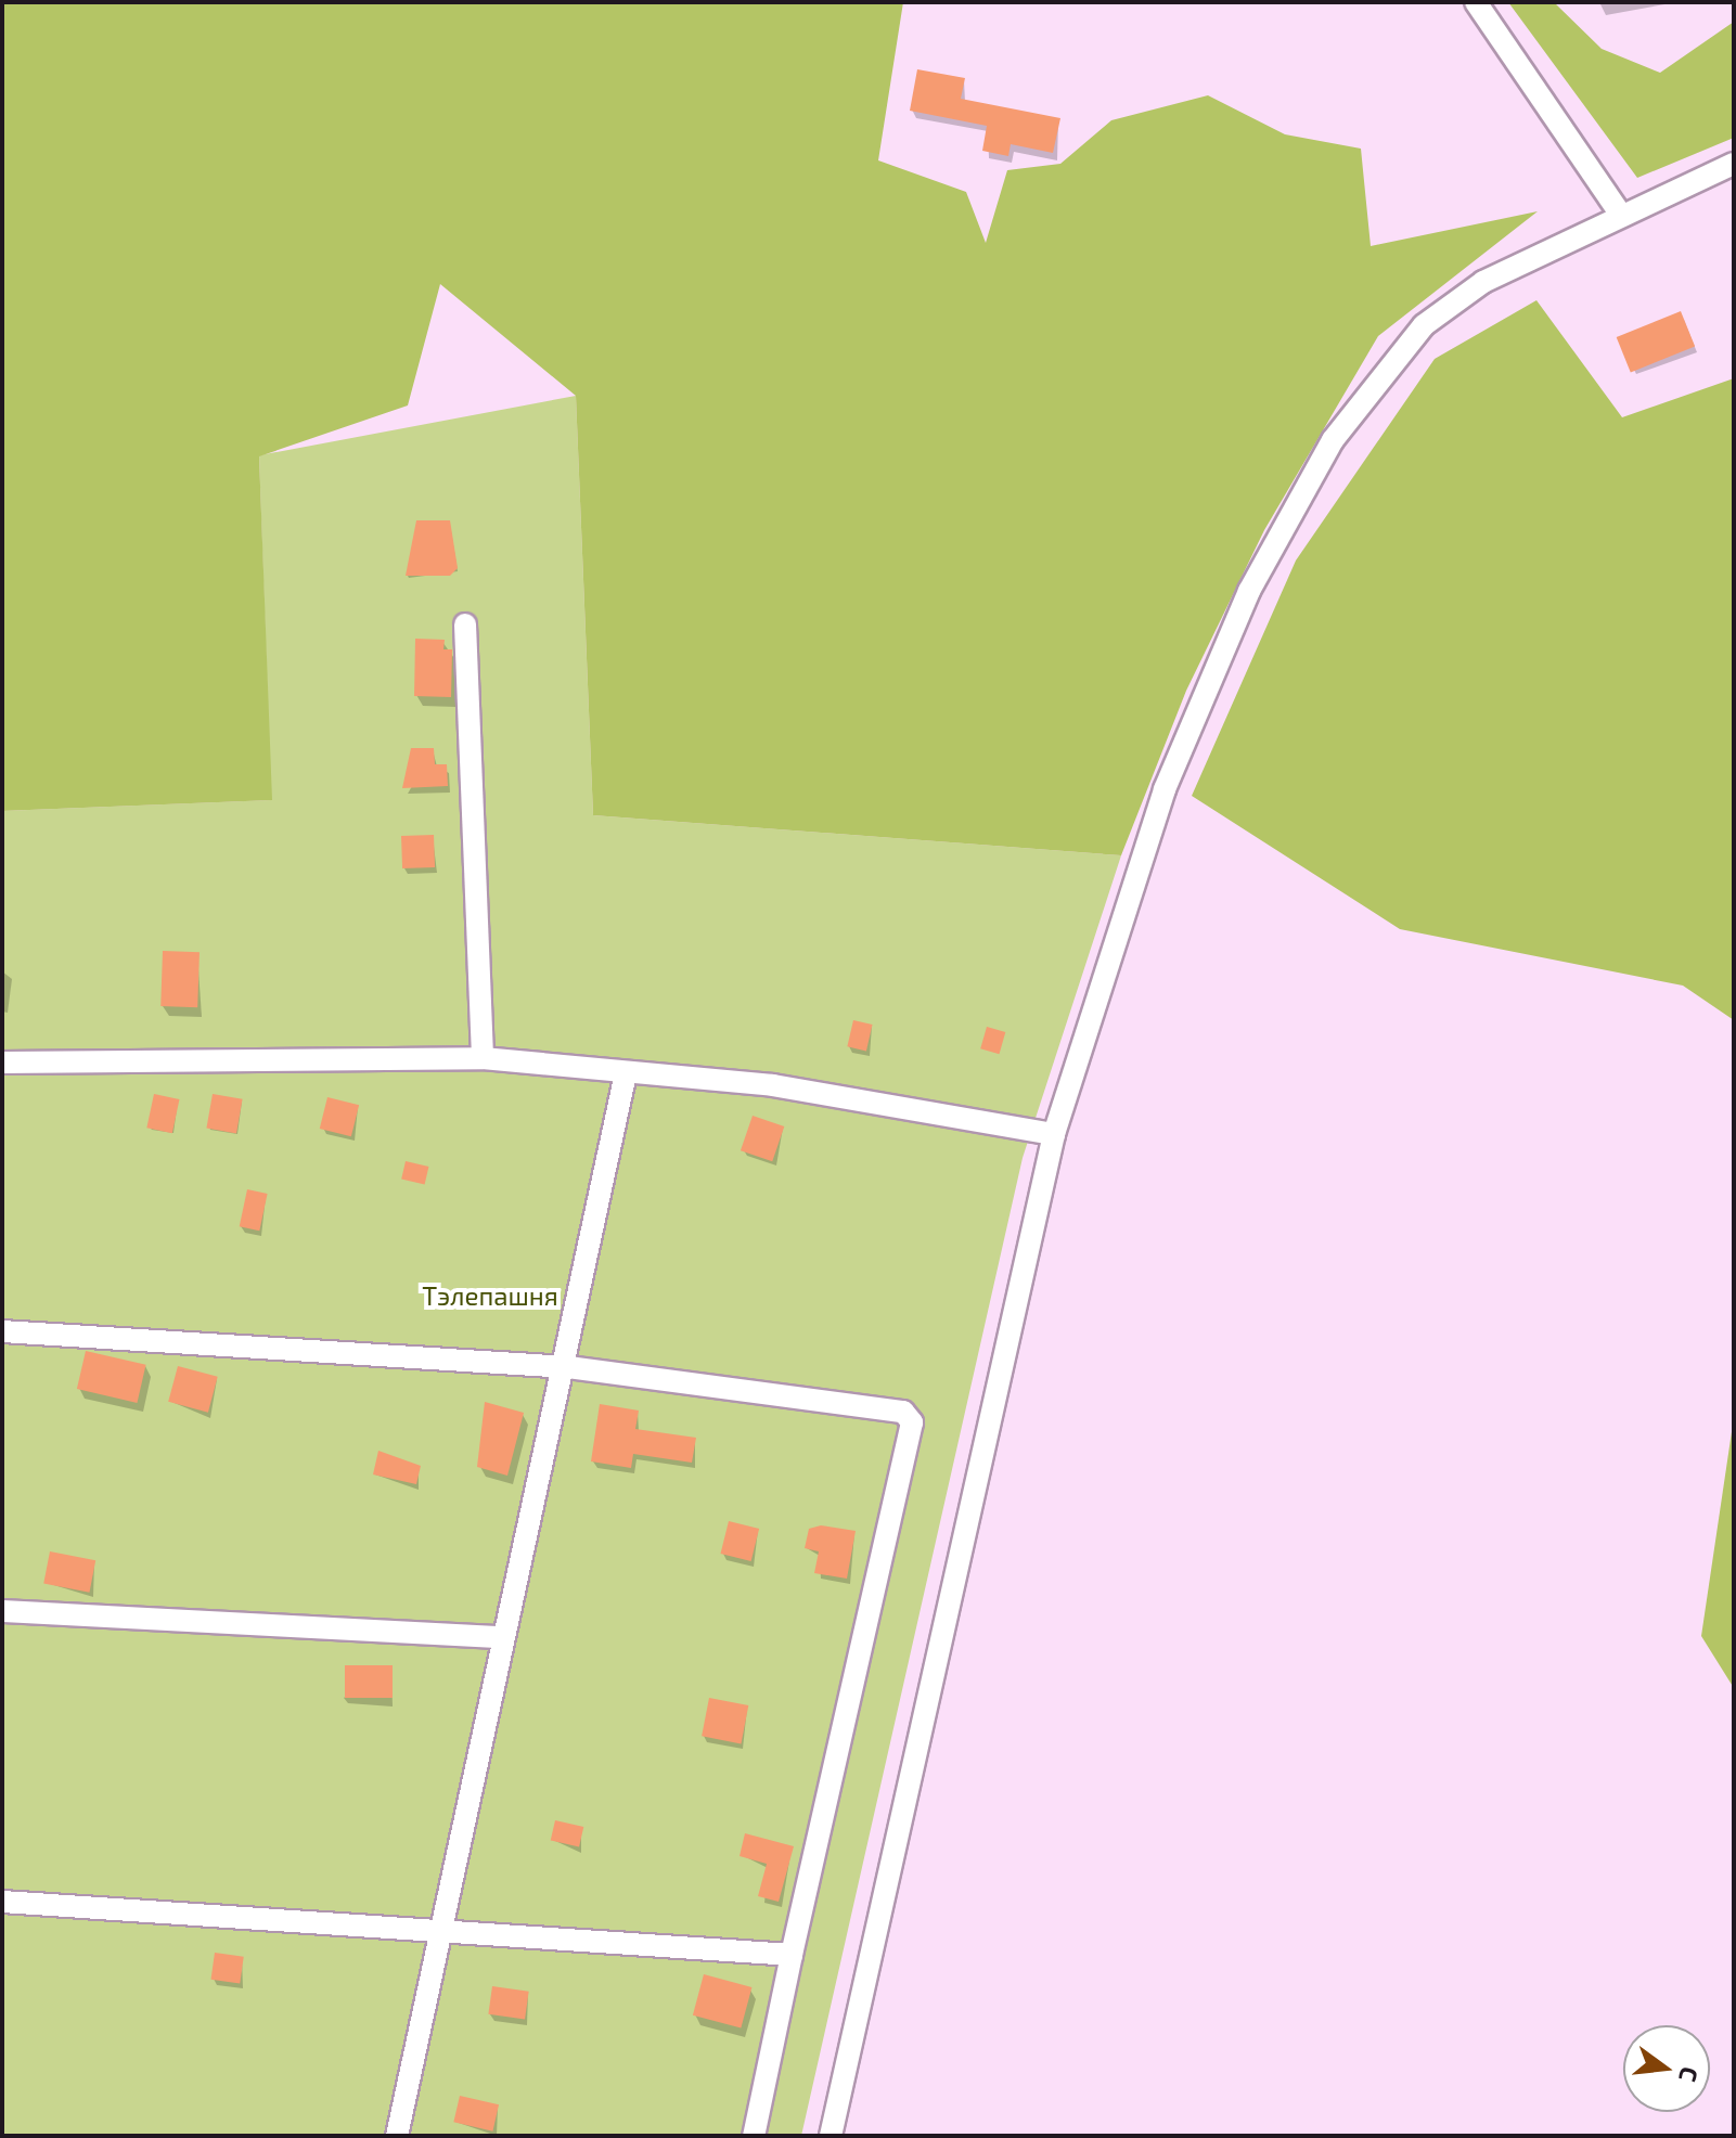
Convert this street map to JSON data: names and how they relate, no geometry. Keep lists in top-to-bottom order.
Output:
{
  "parks": ["Тэлепашня"],
  "north": "right"
}
